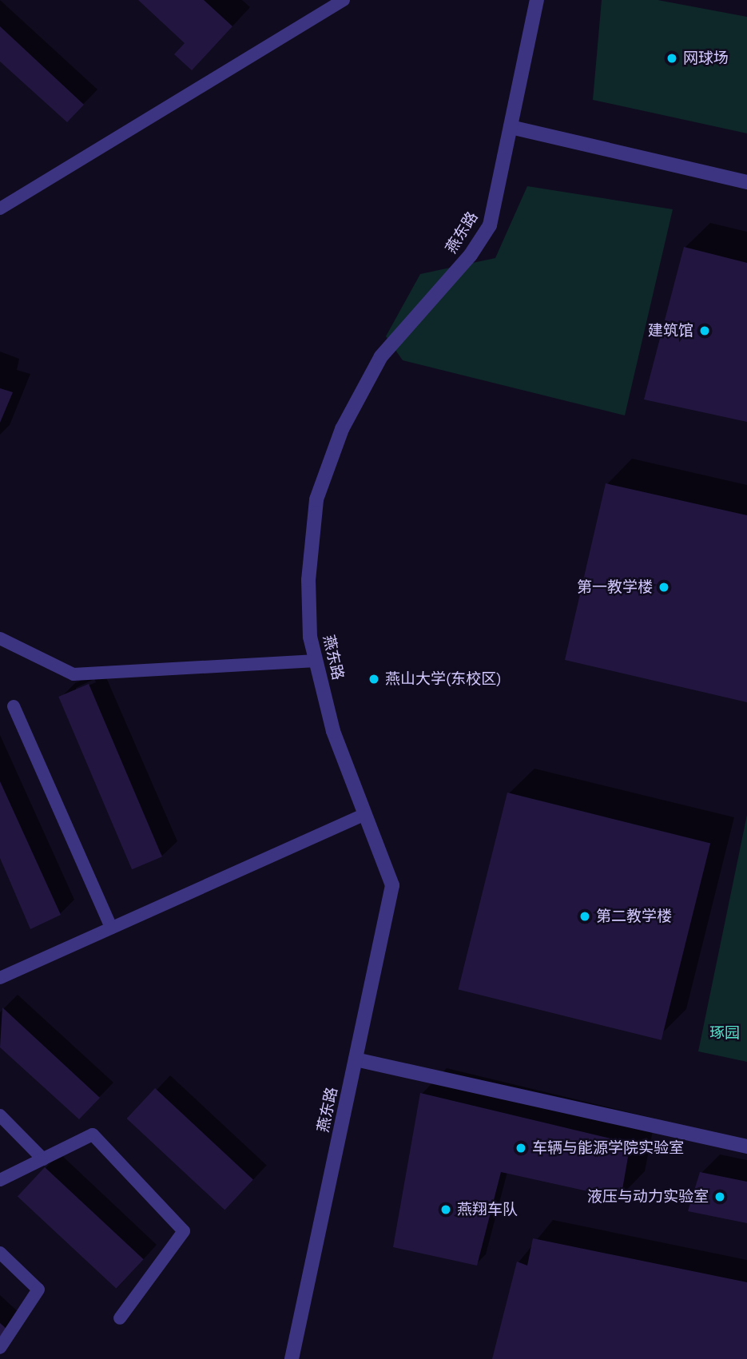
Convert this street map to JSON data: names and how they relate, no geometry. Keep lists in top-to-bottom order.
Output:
{
  "streets": {
    "street": ["燕东路"]
  },
  "parks": ["琢园"],
  "places": [
    "网球场",
    "建筑馆",
    "第一教学楼",
    "燕山大学(东校区)",
    "第二教学楼",
    "车辆与能源学院实验室",
    "液压与动力实验室",
    "燕翔车队"
  ]
}
